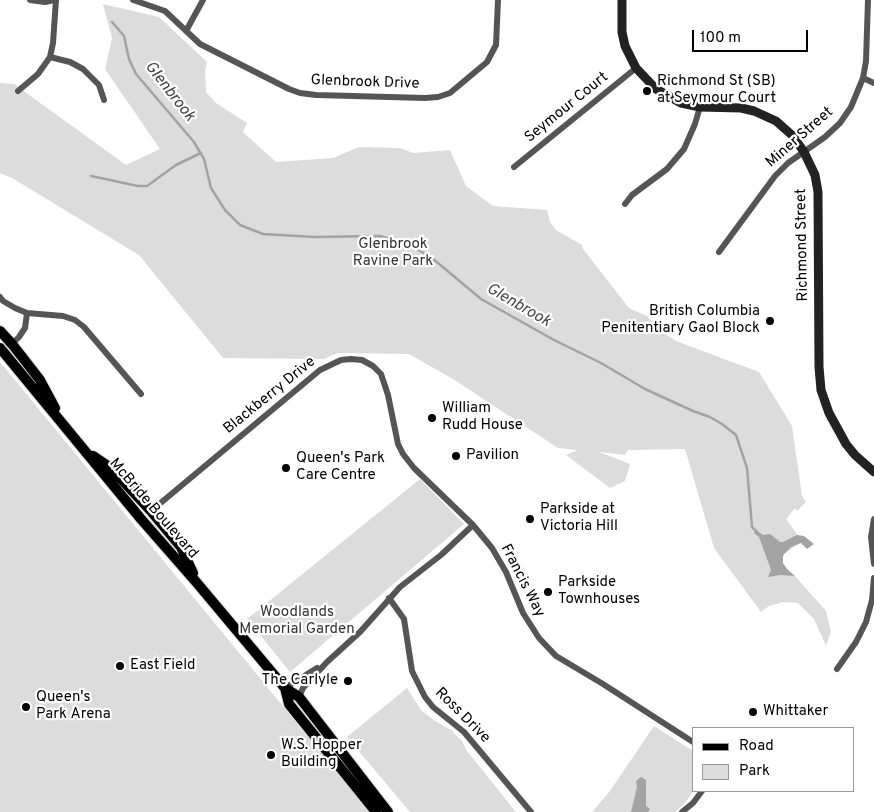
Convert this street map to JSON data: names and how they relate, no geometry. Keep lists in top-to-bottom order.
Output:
{
  "streets": {
    "main road": ["McBride Boulevard"],
    "street": [
      "Glenbrook Drive",
      "Seymour Court",
      "Miner Street",
      "Richmond Street",
      "Blackberry Drive",
      "Francis Way",
      "Ross Drive"
    ]
  },
  "crossings": [
    ["Seymour Court", "Richmond Street"],
    ["Miner Street", "Richmond Street"],
    ["Blackberry Drive", "Francis Way"]
  ],
  "water": ["Glenbrook"],
  "parks": ["Glenbrook Ravine Park", "Woodlands Memorial Garden"],
  "places": [
    "Richmond St (SB) at Seymour Court",
    "British Columbia Penitentiary Gaol Block",
    "William Rudd House",
    "Pavilion",
    "Queen's Park Care Centre",
    "Parkside at Victoria Hill",
    "Parkside Townhouses",
    "East Field",
    "The Carlyle",
    "Queen's Park Arena",
    "Whittaker",
    "W.S. Hopper Building"
  ],
  "legend": ["Road", "Park"],
  "scale_bar": "100 m"
}
